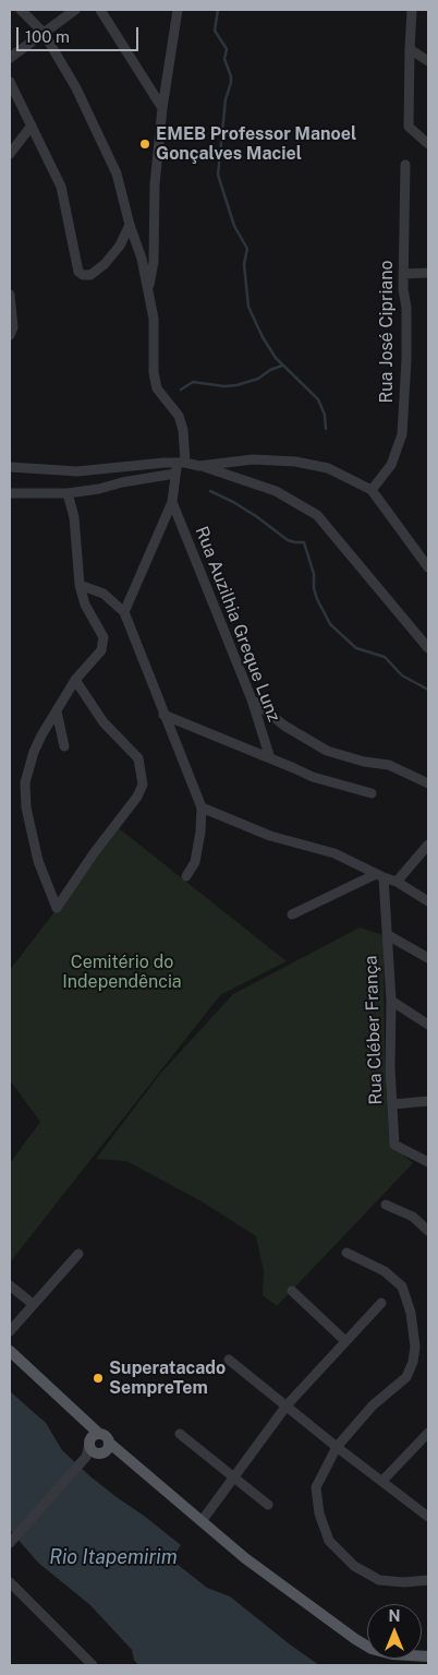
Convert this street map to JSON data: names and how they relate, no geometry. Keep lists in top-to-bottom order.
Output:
{
  "streets": {
    "street": ["Rua José Cipriano", "Rua Auzilhia Greque Lunz", "Rua Cléber França"]
  },
  "water": ["Rio Itapemirim"],
  "parks": ["Cemitério do Independência"],
  "places": ["EMEB Professor Manoel Gonçalves Maciel", "Superatacado SempreTem"],
  "scale_bar": "100 m",
  "north": "top"
}
